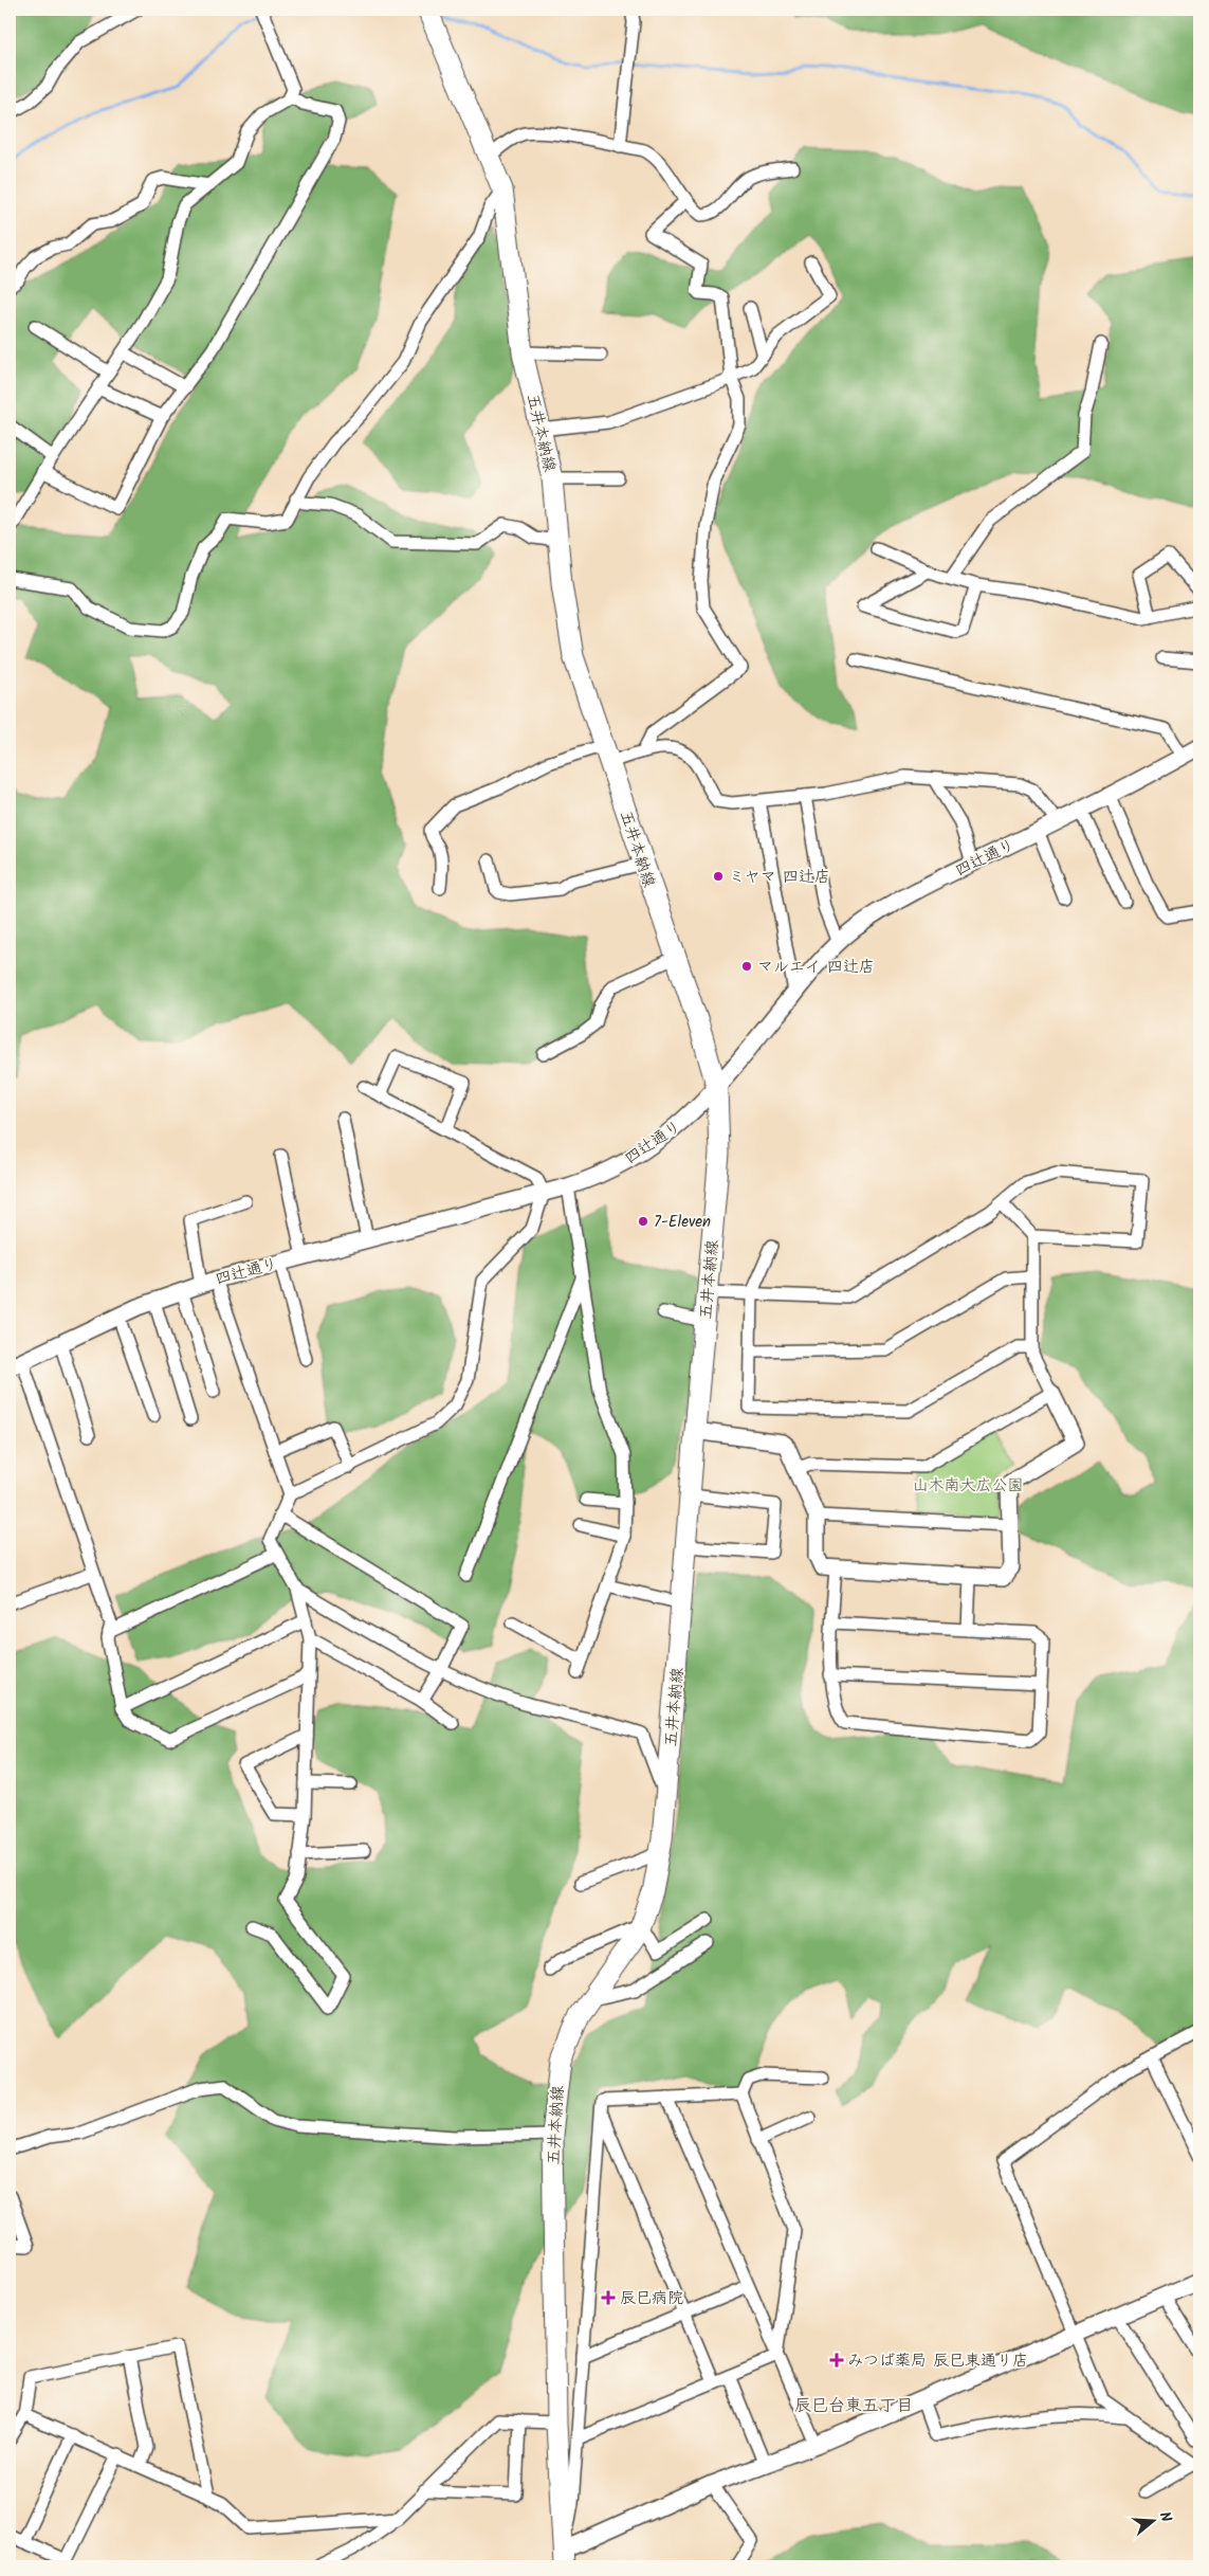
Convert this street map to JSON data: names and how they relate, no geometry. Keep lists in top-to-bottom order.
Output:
{
  "streets": {
    "main road": ["五井本納線"],
    "street": ["四辻通り"]
  },
  "crossings": [
    ["五井本納線", "四辻通り"]
  ],
  "districts": ["辰巳台東五丁目"],
  "parks": ["山木南大広公園"],
  "places": {
    "other": ["ミヤマ 四辻店", "マルエイ 四辻店", "7-Eleven"],
    "health": ["辰巳病院", "みつば薬局 辰巳東通り店"]
  },
  "north": "right"
}
